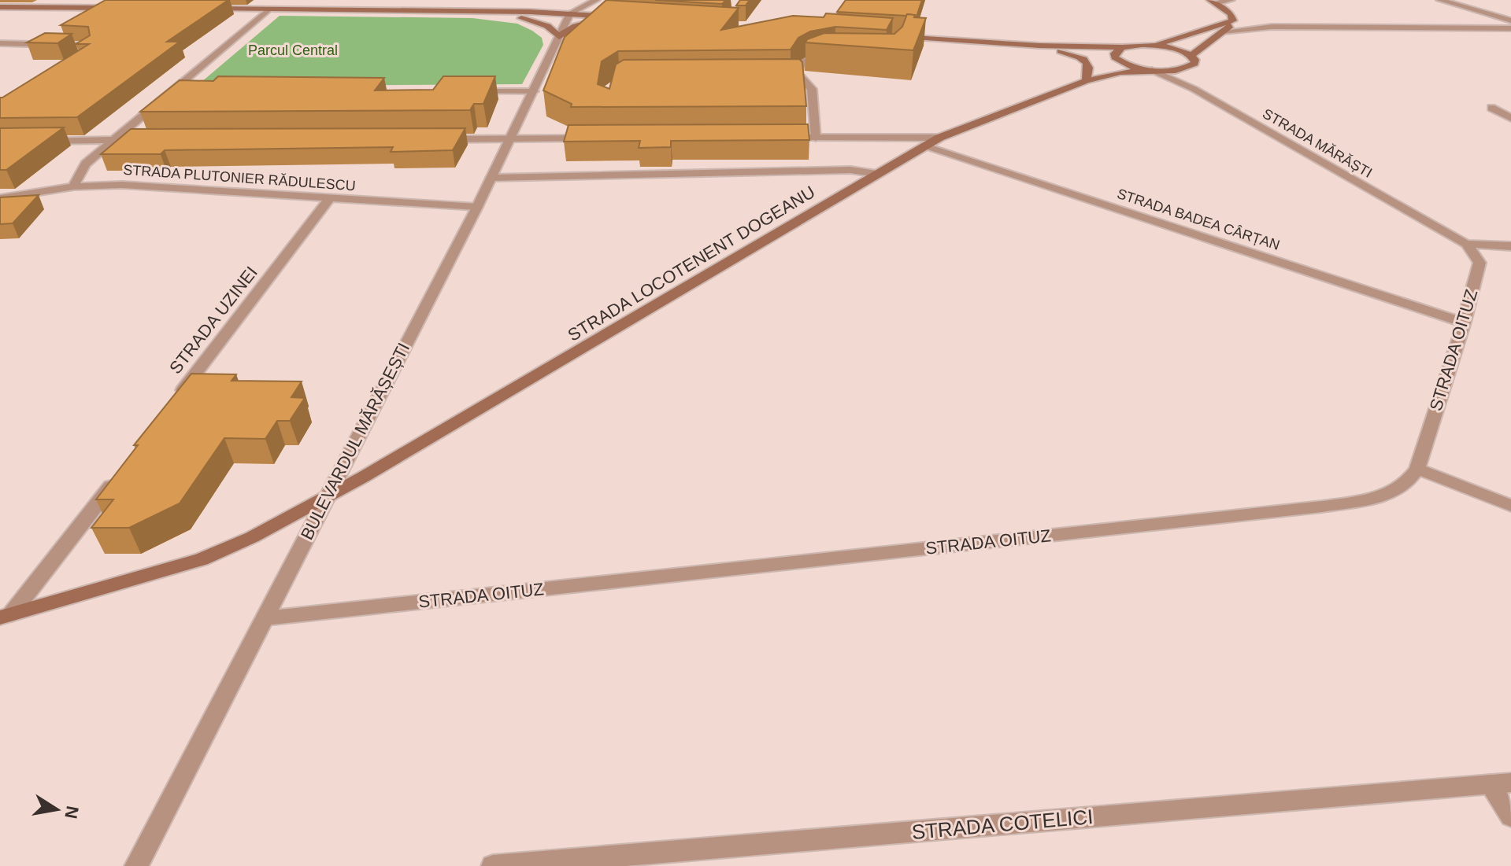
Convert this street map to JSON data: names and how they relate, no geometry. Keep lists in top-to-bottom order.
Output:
{
  "streets": {
    "main road": ["STRADA LOCOTENENT DOGEANU"],
    "street": [
      "STRADA MĂRĂȘTI",
      "STRADA PLUTONIER RĂDULESCU",
      "STRADA BADEA CÂRȚAN",
      "STRADA UZINEI",
      "STRADA OITUZ",
      "BULEVARDUL MĂRĂȘEȘTI",
      "STRADA COTELICI"
    ]
  },
  "crossings": [
    ["STRADA MĂRĂȘTI", "STRADA LOCOTENENT DOGEANU"],
    ["STRADA MĂRĂȘTI", "STRADA OITUZ"],
    ["STRADA PLUTONIER RĂDULESCU", "STRADA UZINEI"],
    ["STRADA PLUTONIER RĂDULESCU", "BULEVARDUL MĂRĂȘEȘTI"],
    ["STRADA BADEA CÂRȚAN", "STRADA LOCOTENENT DOGEANU"],
    ["STRADA BADEA CÂRȚAN", "STRADA OITUZ"],
    ["STRADA LOCOTENENT DOGEANU", "BULEVARDUL MĂRĂȘEȘTI"],
    ["STRADA OITUZ", "BULEVARDUL MĂRĂȘEȘTI"]
  ],
  "parks": ["Parcul Central"],
  "north": "right"
}
